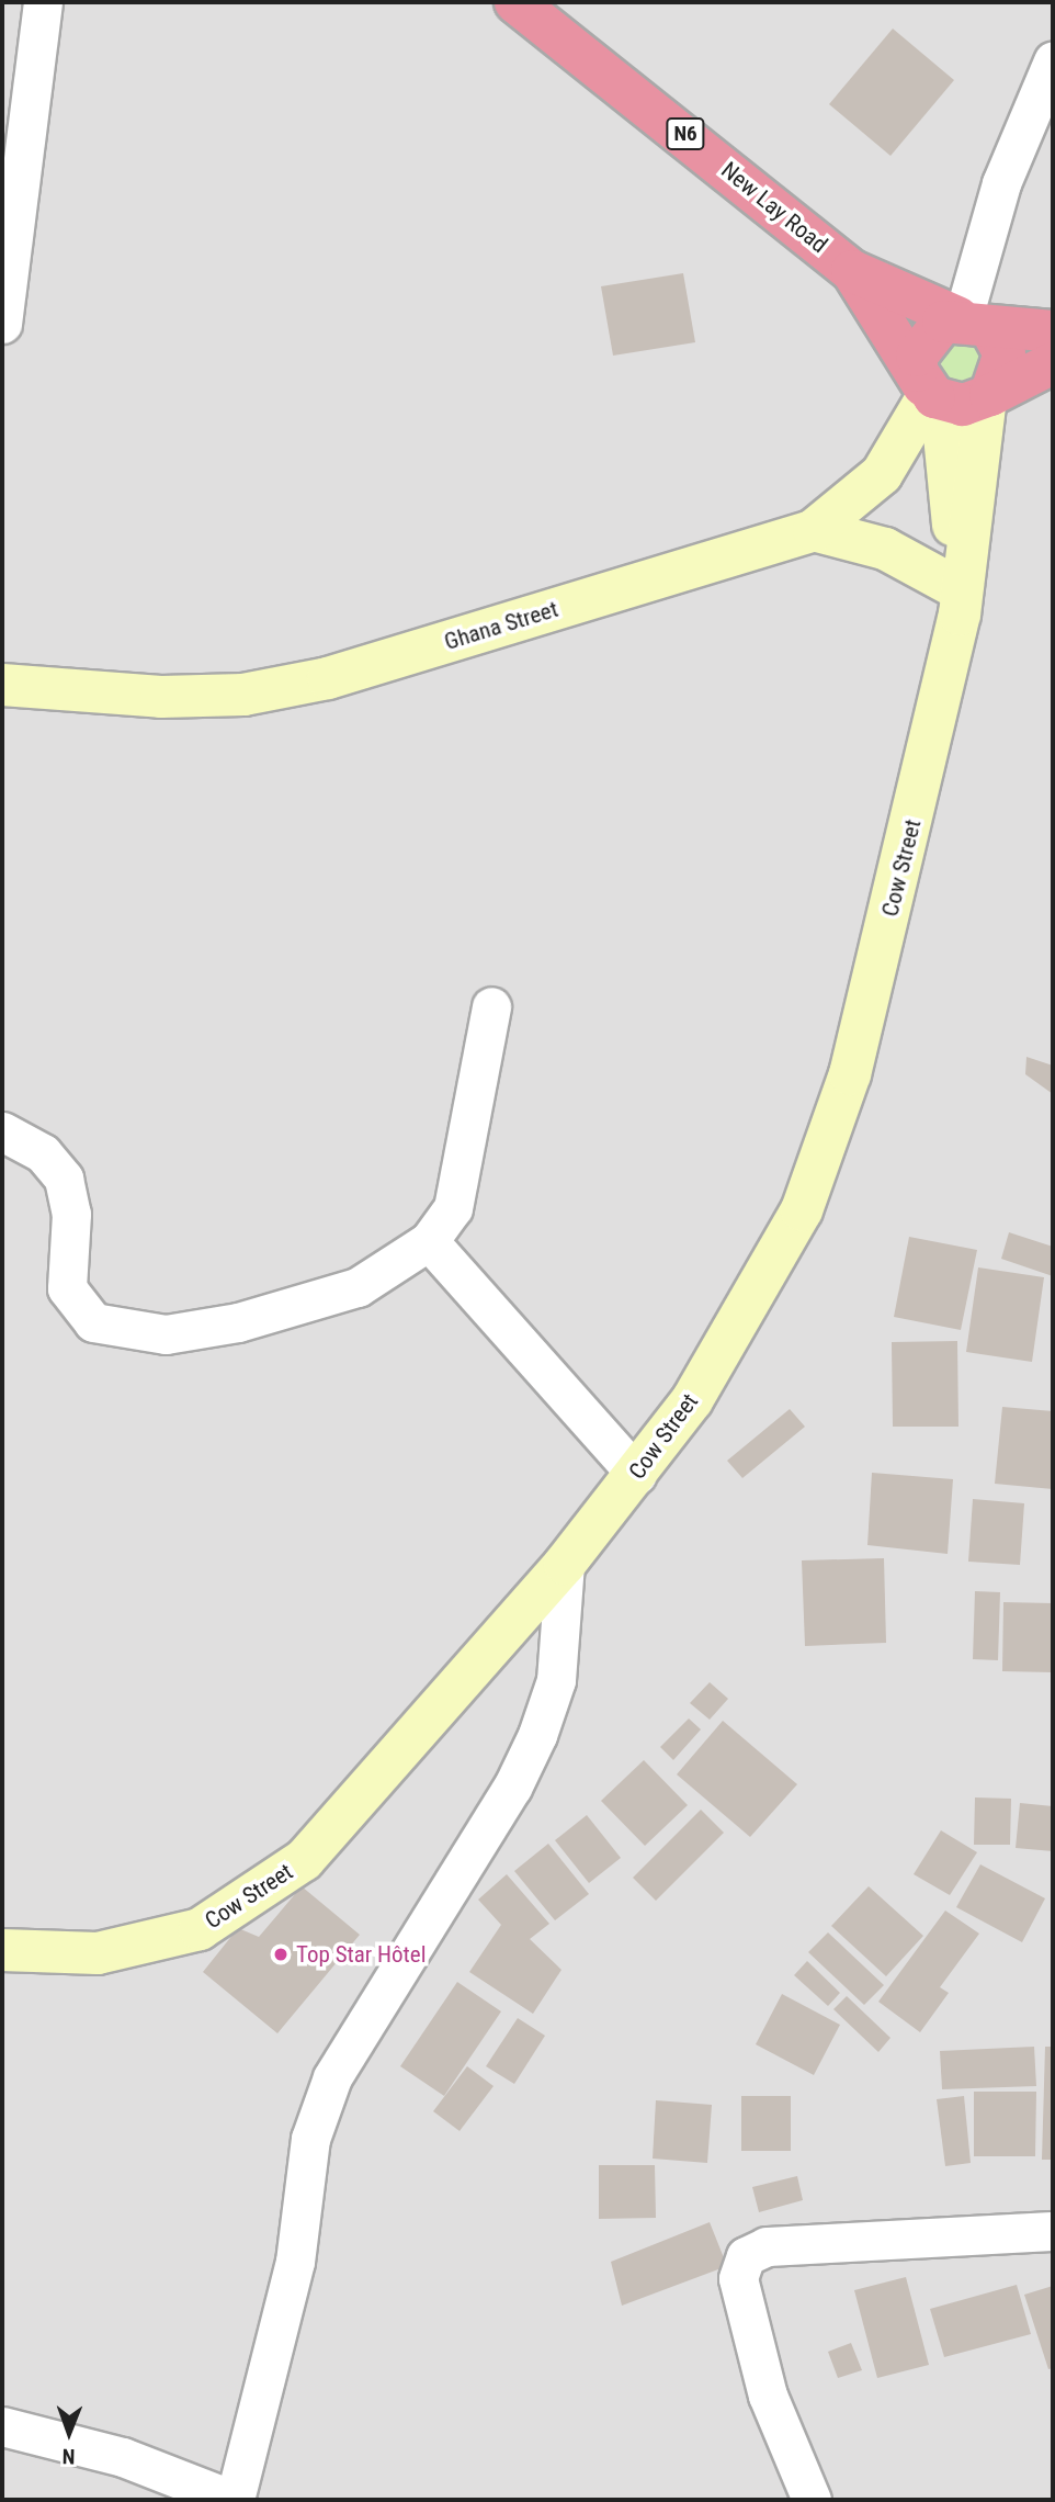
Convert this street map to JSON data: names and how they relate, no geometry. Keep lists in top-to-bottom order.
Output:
{
  "streets": {
    "highway": ["N6", "New Lay Road"],
    "street": ["Ghana Street", "Cow Street"]
  },
  "crossings": [
    ["N6", "New Lay Road"],
    ["N6", "Ghana Street"],
    ["N6", "Cow Street"],
    ["Ghana Street", "Cow Street"]
  ],
  "places": ["Top Star Hôtel"],
  "north": "bottom"
}
